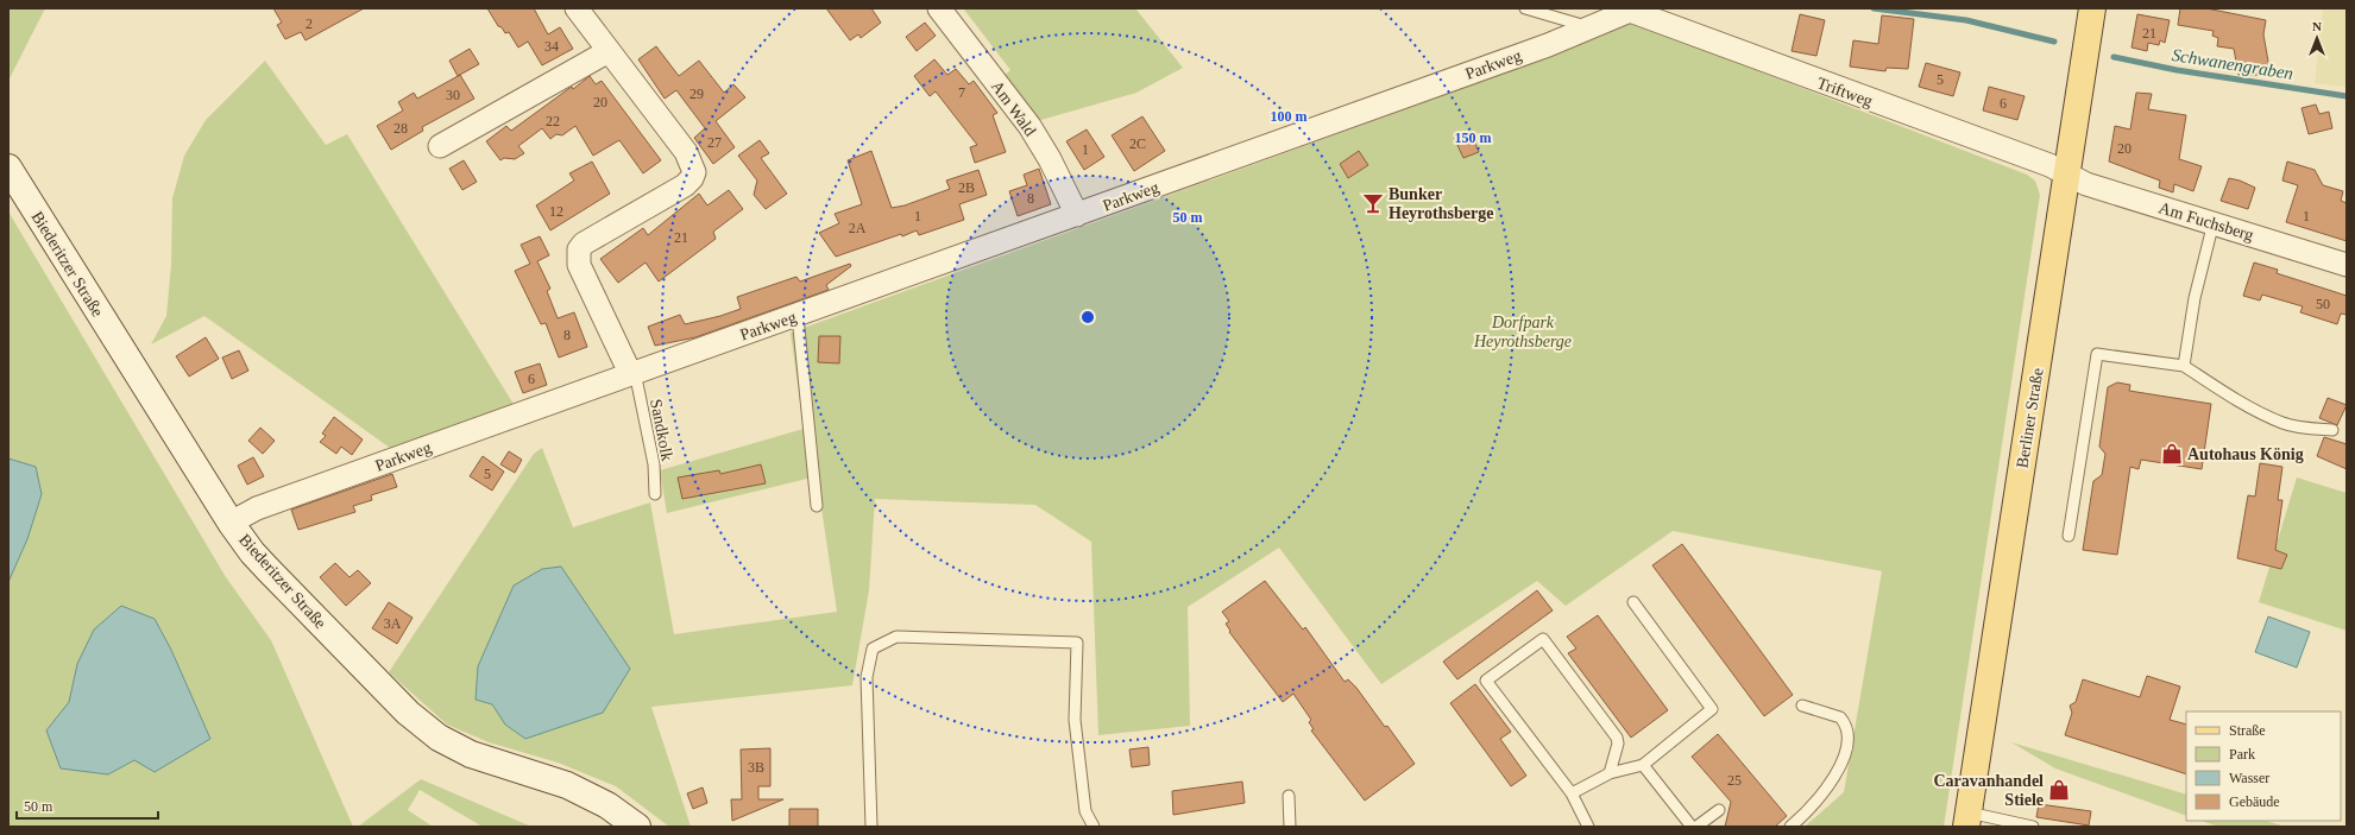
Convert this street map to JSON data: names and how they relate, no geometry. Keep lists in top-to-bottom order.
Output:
{
  "streets": {
    "main road": ["Berliner Straße"],
    "street": [
      "Parkweg",
      "Triftweg",
      "Am Wald",
      "Am Fuchsberg",
      "Biederitzer Straße"
    ],
    "lane": ["Sandkolk"]
  },
  "crossings": [
    ["Parkweg", "Triftweg"],
    ["Parkweg", "Am Wald"],
    ["Parkweg", "Biederitzer Straße"],
    ["Parkweg", "Sandkolk"],
    ["Triftweg", "Am Fuchsberg"],
    ["Triftweg", "Berliner Straße"],
    ["Am Fuchsberg", "Berliner Straße"]
  ],
  "water": ["Schwanengraben"],
  "parks": ["Dorfpark Heyrothsberge"],
  "places": {
    "bar": ["Bunker Heyrothsberge"],
    "shop": ["Autohaus König", "Caravanhandel Stiele"]
  },
  "house_numbers": [
    "2",
    "21",
    "34",
    "5",
    "7",
    "29",
    "30",
    "20",
    "6",
    "22",
    "28",
    "27",
    "2C",
    "20",
    "1",
    "2B",
    "8",
    "12",
    "1",
    "1",
    "2A",
    "21",
    "50",
    "8",
    "6",
    "5",
    "3A",
    "3B",
    "25"
  ],
  "legend": [
    "Straße",
    "Park",
    "Wasser",
    "Gebäude"
  ],
  "scale_bar": "50 m",
  "north": "top",
  "rings": ["100 m", "150 m", "50 m"]
}
